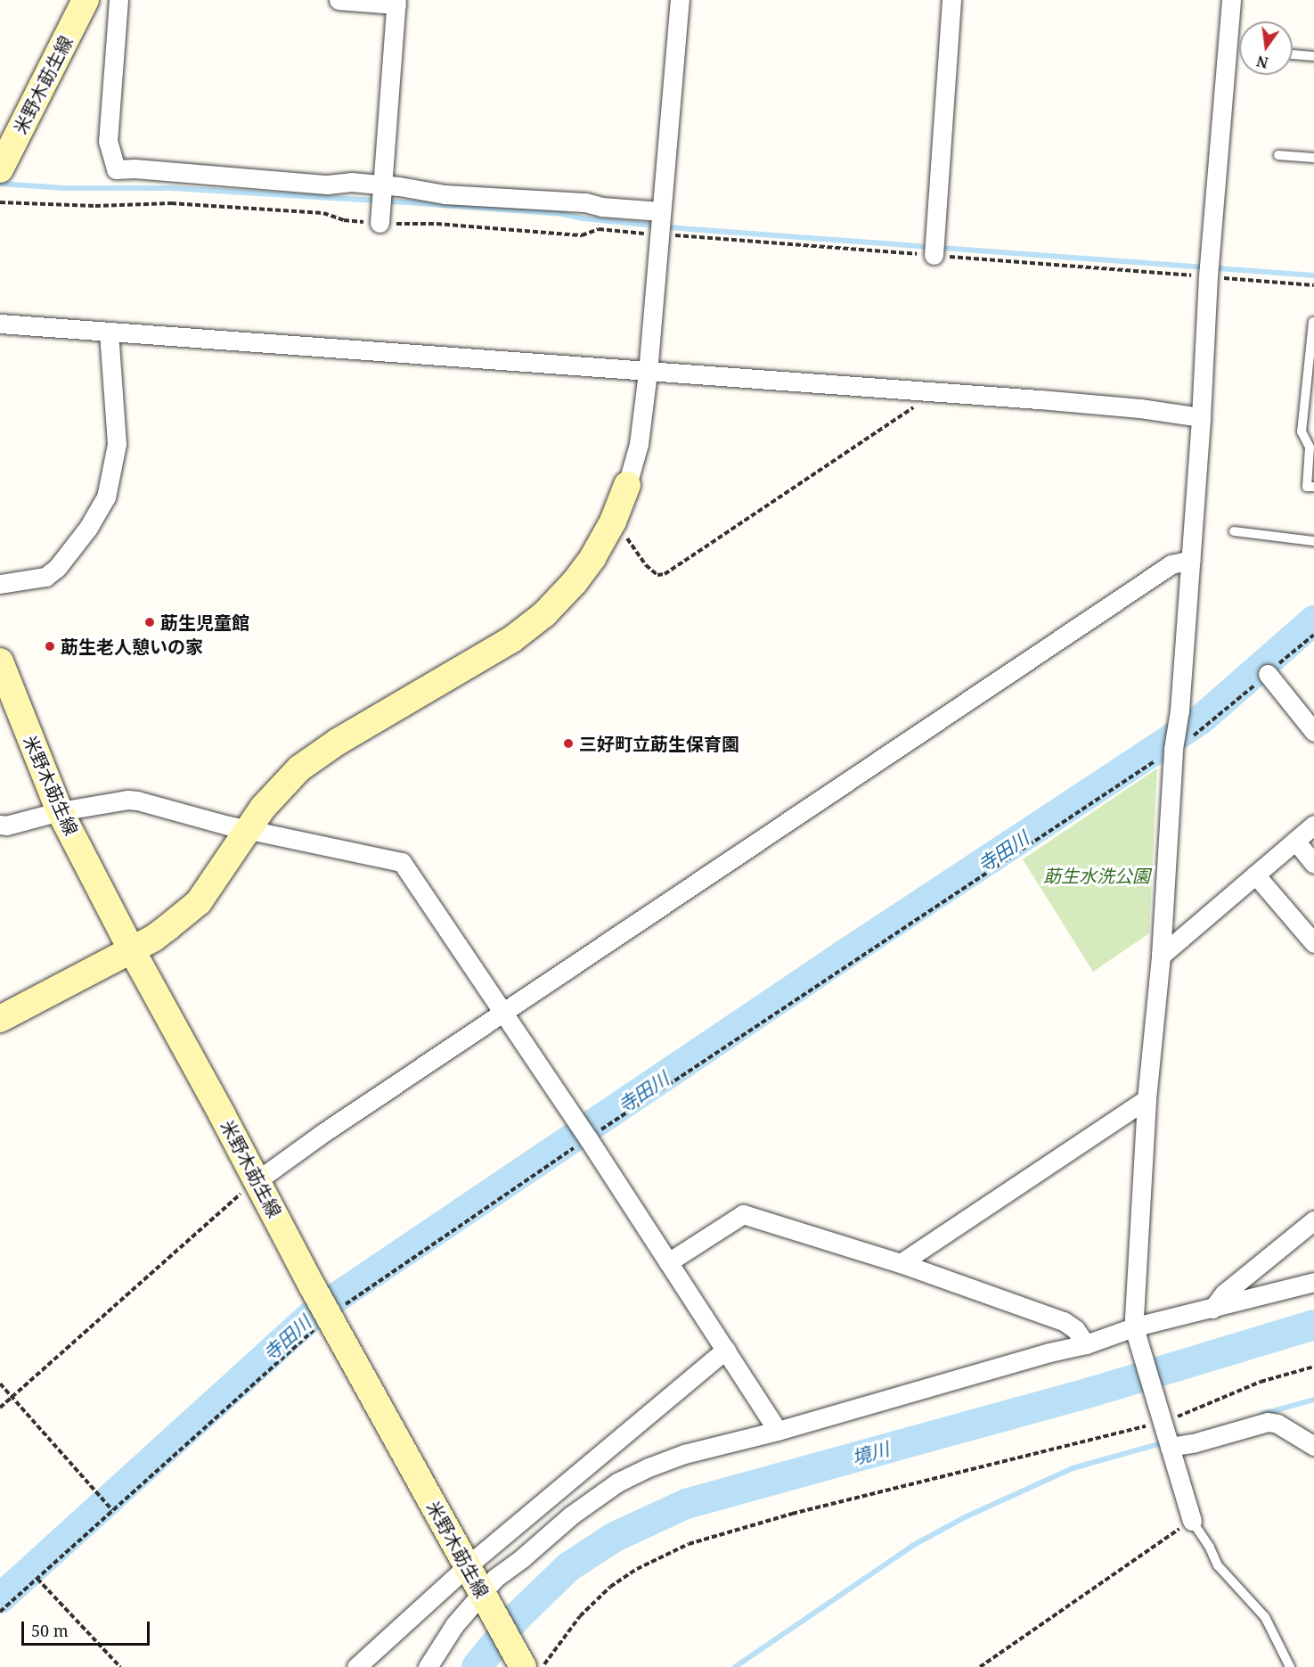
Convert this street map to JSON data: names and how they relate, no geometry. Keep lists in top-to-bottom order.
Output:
{
  "streets": {
    "main road": ["米野木莇生線"]
  },
  "water": ["寺田川", "境川"],
  "parks": ["莇生水洗公園"],
  "places": ["莇生児童館", "莇生老人憩いの家", "三好町立莇生保育園"],
  "scale_bar": "50 m",
  "north": "bottom"
}
